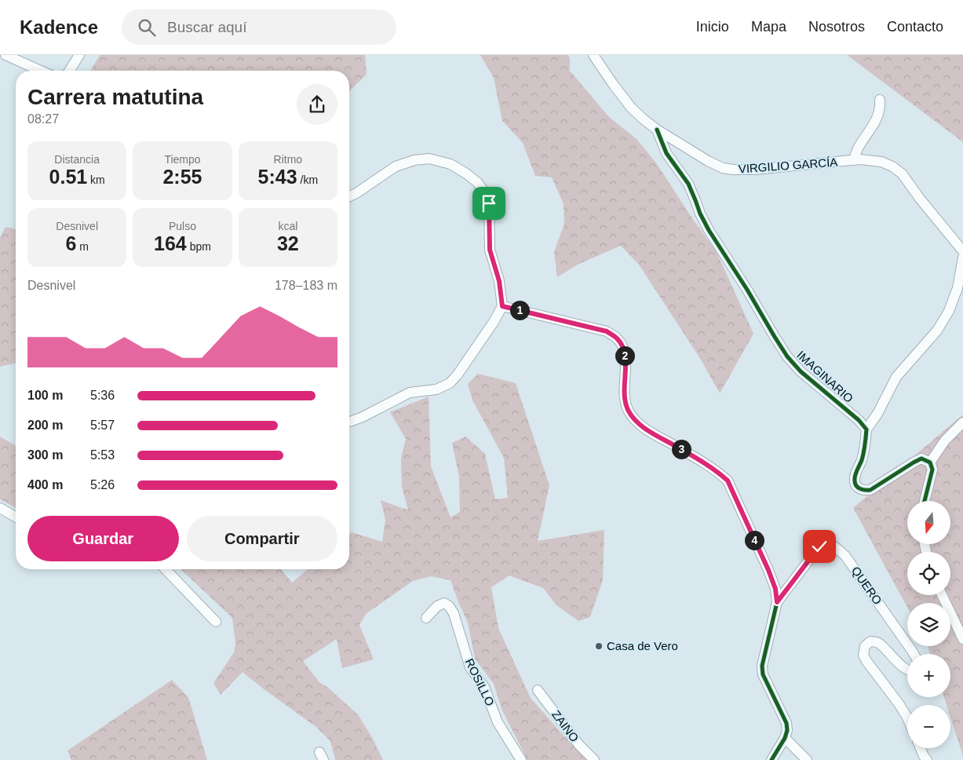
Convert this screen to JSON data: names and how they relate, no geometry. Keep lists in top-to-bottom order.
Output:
{
  "streets": {
    "street": [
      "VIRGILIO GARCÍA",
      "IMAGINARIO",
      "QUERO",
      "ROSILLO",
      "ZAINO"
    ]
  },
  "crossings": [
    ["VIRGILIO GARCÍA", "IMAGINARIO"]
  ],
  "places": ["Casa de Vero"],
  "north": "bottom",
  "page": {
    "header": "Kadence",
    "search": "Buscar aquí",
    "nav": [
      "Inicio",
      "Mapa",
      "Nosotros",
      "Contacto"
    ],
    "heading": ["Carrera matutina", "08:27"],
    "stats": [
      ["Distancia", "0.51 km"],
      ["Tiempo", "2:55"],
      ["Ritmo", "5:43 /km"],
      ["Desnivel", "6 m"],
      ["Pulso", "164 bpm"],
      ["kcal", "32"]
    ],
    "chart": ["Desnivel", "178–183 m"],
    "pins": [
      "1",
      "2",
      "3",
      "4"
    ],
    "list": [
      {
        "name": "100 m",
        "note": "5:36"
      },
      {
        "name": "200 m",
        "note": "5:57"
      },
      {
        "name": "300 m",
        "note": "5:53"
      },
      {
        "name": "400 m",
        "note": "5:26"
      }
    ],
    "map_buttons": ["+", "−"],
    "buttons": ["Guardar", "Compartir"]
  }
}
